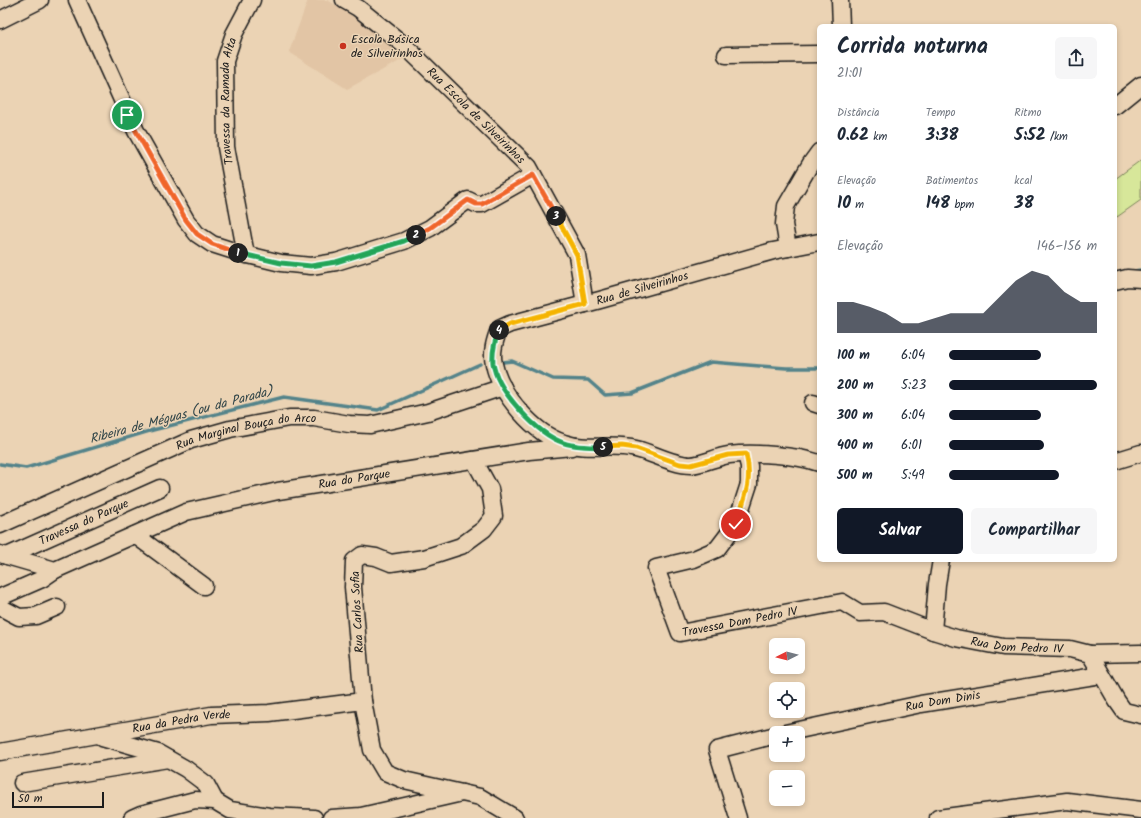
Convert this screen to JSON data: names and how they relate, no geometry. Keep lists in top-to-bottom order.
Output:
{
  "streets": {
    "street": [
      "Travessa da Ramada Alta",
      "Rua Escola de Silveirinhos",
      "Rua de Silveirinhos",
      "Rua Marginal Bouça do Arco",
      "Rua do Parque",
      "Travessa do Parque",
      "Rua Carlos Sofia",
      "Travessa Dom Pedro IV",
      "Rua Dom Pedro IV",
      "Rua Dom Dinis",
      "Rua da Pedra Verde"
    ]
  },
  "crossings": [
    ["Rua Escola de Silveirinhos", "Rua de Silveirinhos"],
    ["Rua de Silveirinhos", "Rua Marginal Bouça do Arco"],
    ["Rua do Parque", "Rua Carlos Sofia"],
    ["Rua Carlos Sofia", "Rua da Pedra Verde"],
    ["Travessa Dom Pedro IV", "Rua Dom Pedro IV"]
  ],
  "water": ["Ribeira de Méguas (ou da Parada)"],
  "places": ["Escola Básica de Silveirinhos"],
  "scale_bar": "50 m",
  "north": "left",
  "page": {
    "heading": ["Corrida noturna", "21:01"],
    "stats": [
      ["Distância", "0.62 km"],
      ["Tempo", "3:38"],
      ["Ritmo", "5:52 /km"],
      ["Elevação", "10 m"],
      ["Batimentos", "148 bpm"],
      ["kcal", "38"]
    ],
    "pins": [
      "3",
      "2",
      "1",
      "4",
      "5"
    ],
    "chart": ["Elevação", "146–156 m"],
    "list": [
      {
        "name": "100 m",
        "note": "6:04"
      },
      {
        "name": "200 m",
        "note": "5:23"
      },
      {
        "name": "300 m",
        "note": "6:04"
      },
      {
        "name": "400 m",
        "note": "6:01"
      },
      {
        "name": "500 m",
        "note": "5:49"
      }
    ],
    "buttons": ["Salvar", "Compartilhar"],
    "map_buttons": ["+", "−"],
    "scale": "50 m"
  }
}
